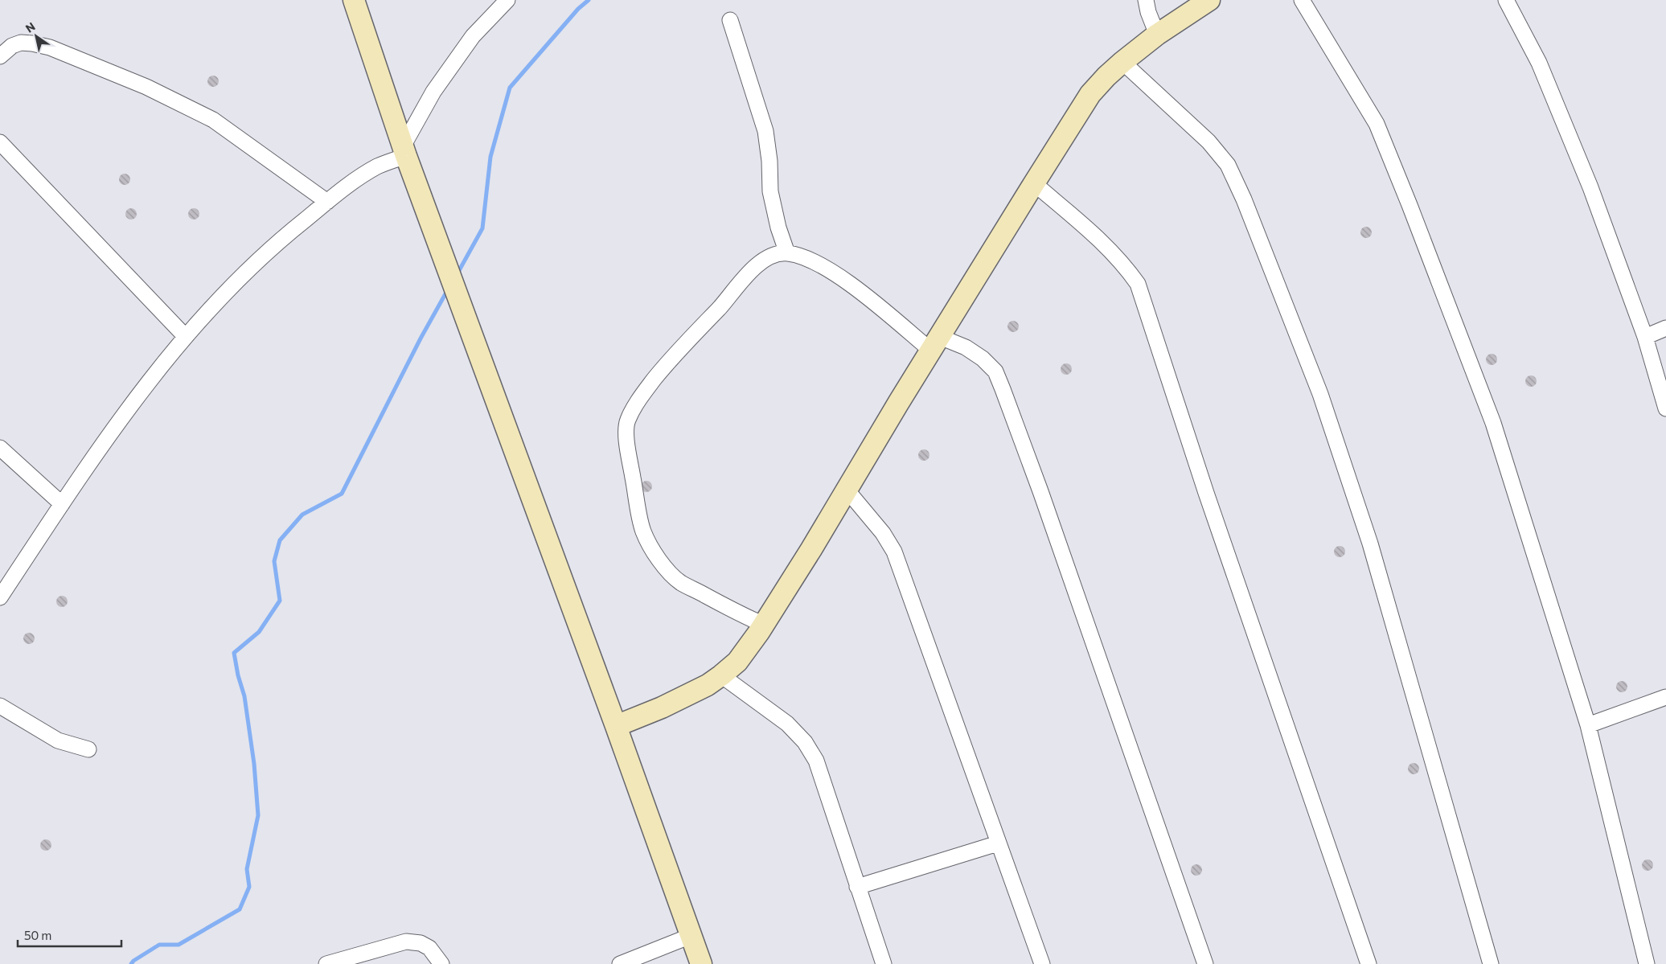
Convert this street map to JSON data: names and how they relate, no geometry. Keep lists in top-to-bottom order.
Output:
{
  "scale_bar": "50 m",
  "north": "top left"
}
